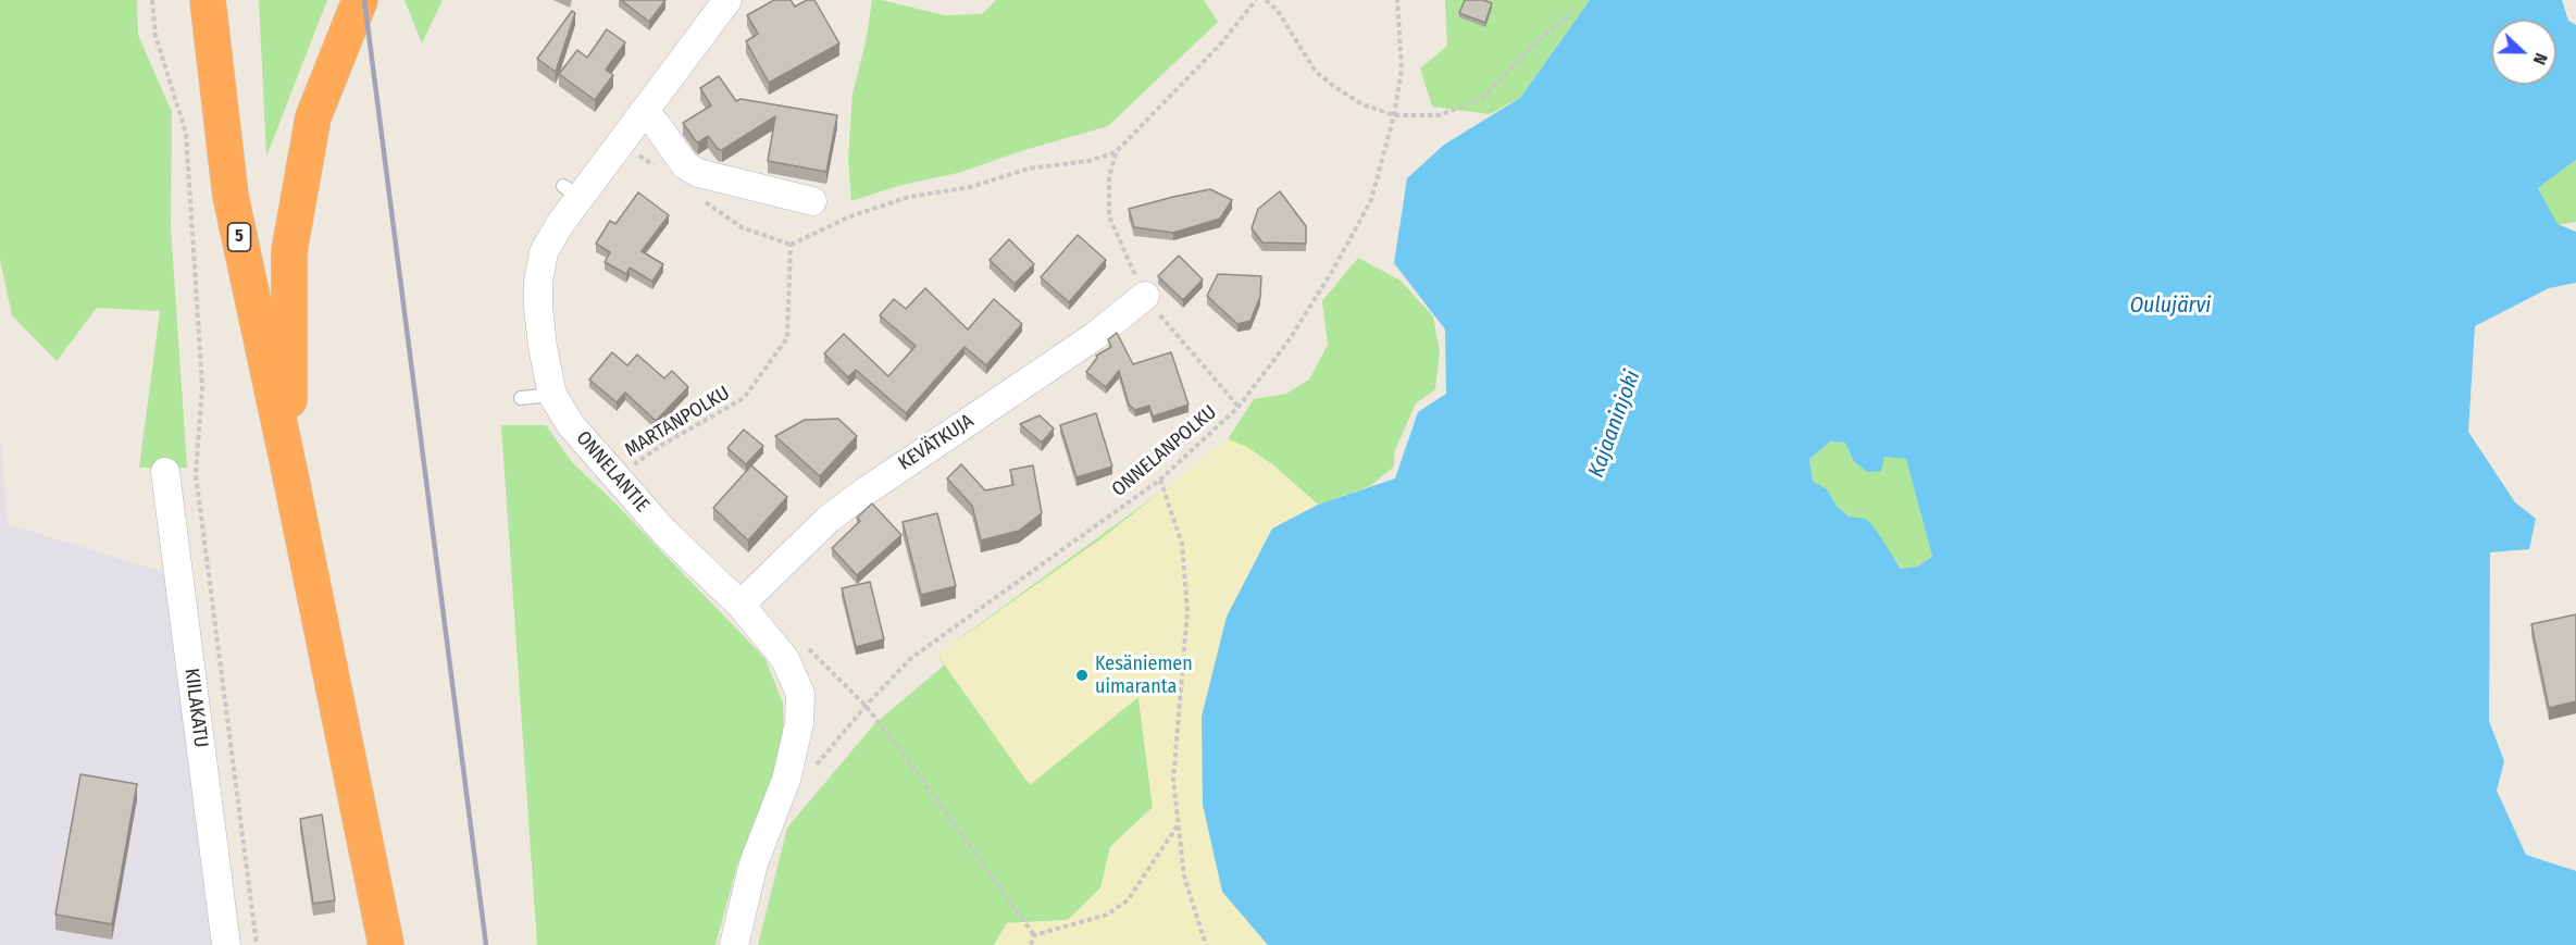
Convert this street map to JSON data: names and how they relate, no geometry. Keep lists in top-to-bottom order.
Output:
{
  "streets": {
    "highway": ["5"],
    "street": ["KEVÄTKUJA", "ONNELANTIE", "KIILAKATU"],
    "path": ["MARTANPOLKU", "ONNELANPOLKU"]
  },
  "crossings": [
    ["MARTANPOLKU", "ONNELANTIE"],
    ["KEVÄTKUJA", "ONNELANTIE"]
  ],
  "water": ["Oulujärvi", "Kajaaninjoki"],
  "places": ["Kesäniemen uimaranta"],
  "north": "right"
}
